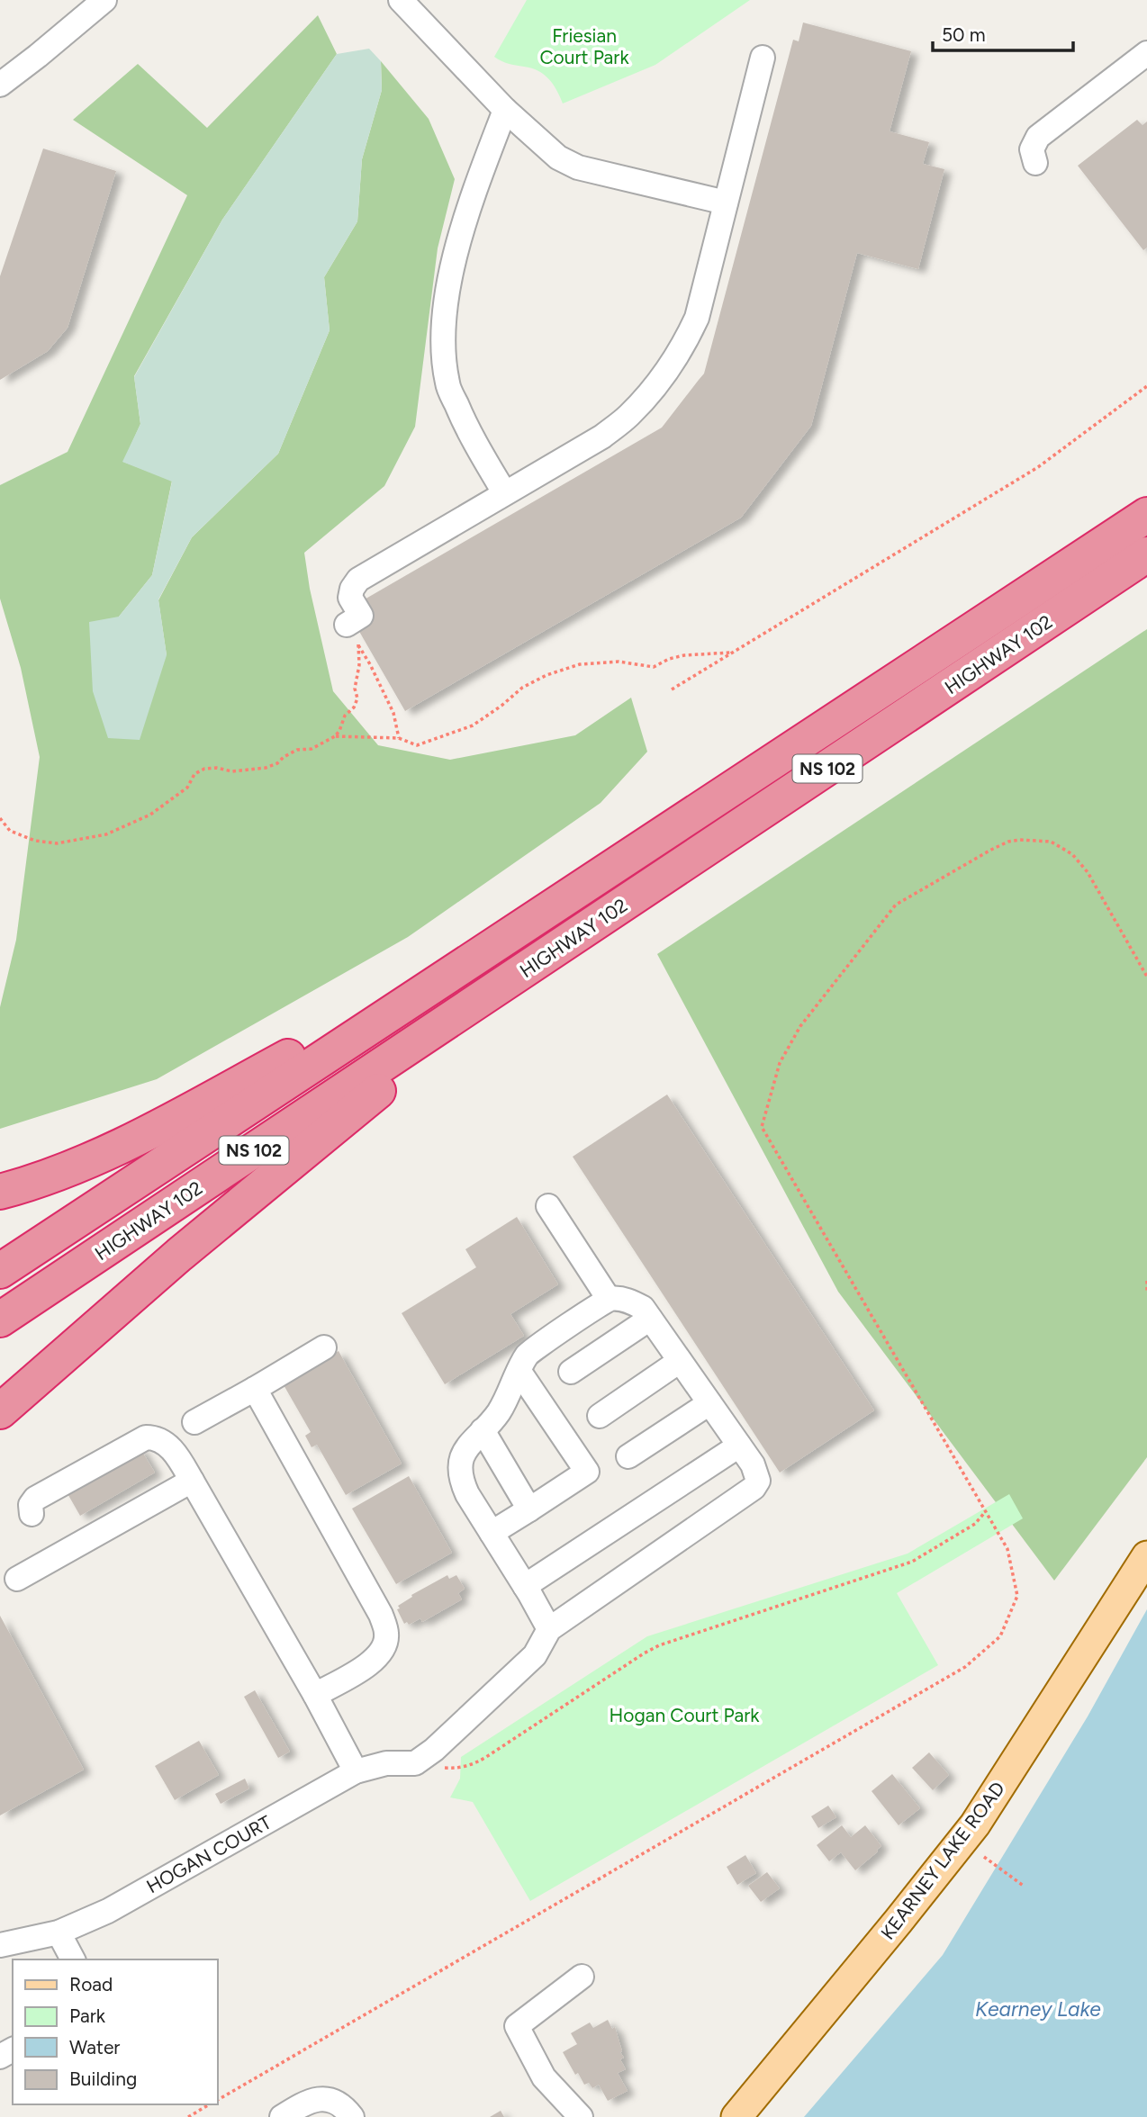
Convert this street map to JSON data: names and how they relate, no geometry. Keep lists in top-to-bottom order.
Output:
{
  "streets": {
    "highway": ["HIGHWAY 102", "NS 102"],
    "main road": ["KEARNEY LAKE ROAD"],
    "street": ["HOGAN COURT"]
  },
  "water": ["Kearney Lake"],
  "parks": ["Friesian Court Park", "Hogan Court Park"],
  "legend": [
    "Road",
    "Park",
    "Water",
    "Building"
  ],
  "scale_bar": "50 m"
}
